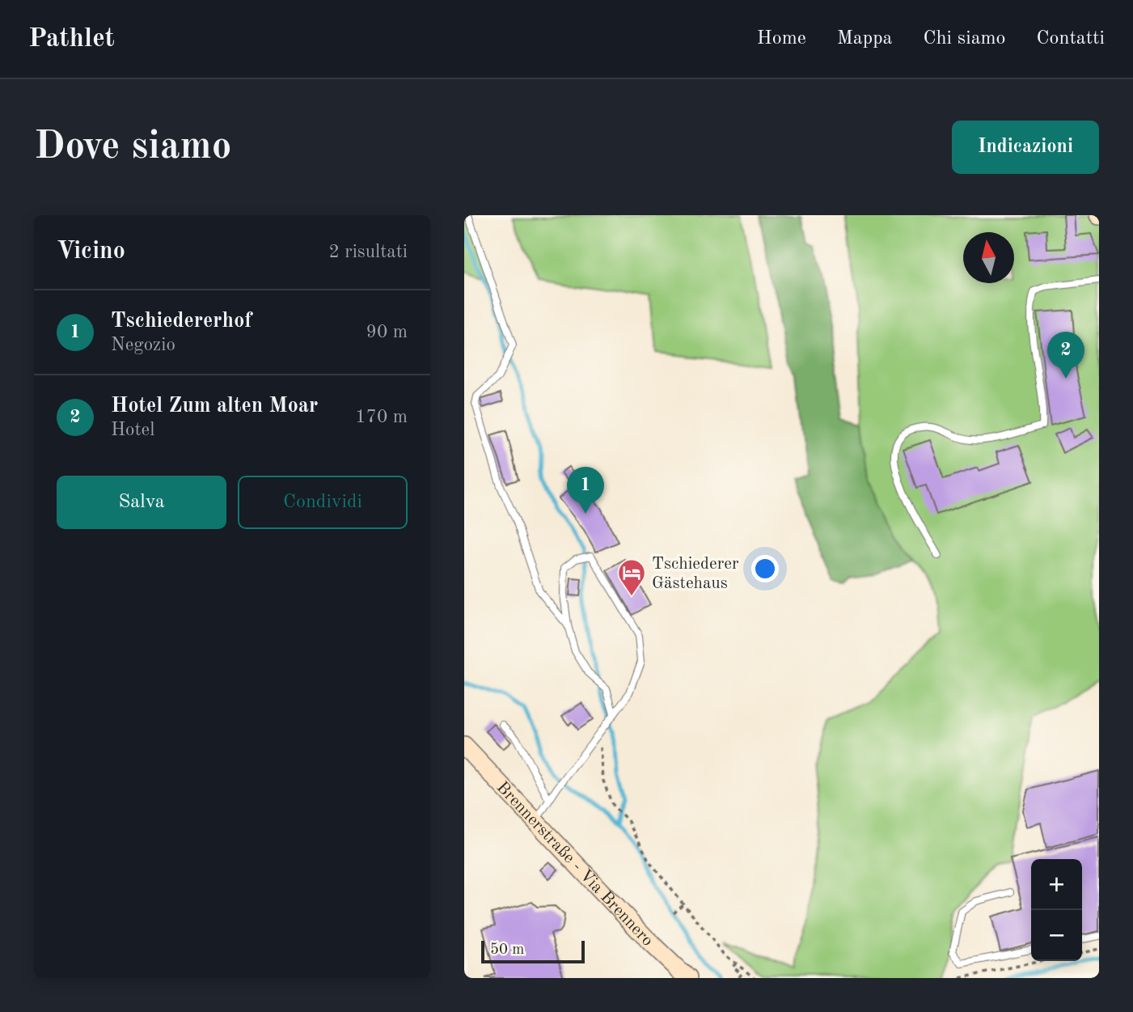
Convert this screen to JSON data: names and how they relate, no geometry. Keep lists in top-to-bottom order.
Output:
{
  "streets": {
    "main road": ["Brennerstraße - Via Brennero"]
  },
  "places": {
    "hotel": ["Tschiederer Gästehaus"]
  },
  "scale_bar": "50 m",
  "north": "top",
  "page": {
    "header": "Pathlet",
    "nav": [
      "Home",
      "Mappa",
      "Chi siamo",
      "Contatti"
    ],
    "buttons": [
      "Indicazioni",
      ["Salva", "Condividi"]
    ],
    "title": "Dove siamo",
    "heading": ["Vicino", "2 risultati"],
    "list": [
      {
        "mark": "1",
        "name": "Tschiedererhof",
        "note": "Negozio",
        "value": "90 m"
      },
      {
        "mark": "2",
        "name": "Hotel Zum alten Moar",
        "note": "Hotel",
        "value": "170 m"
      }
    ],
    "pins": ["2", "1"],
    "map_buttons": ["+", "−"],
    "scale": "50 m"
  }
}
